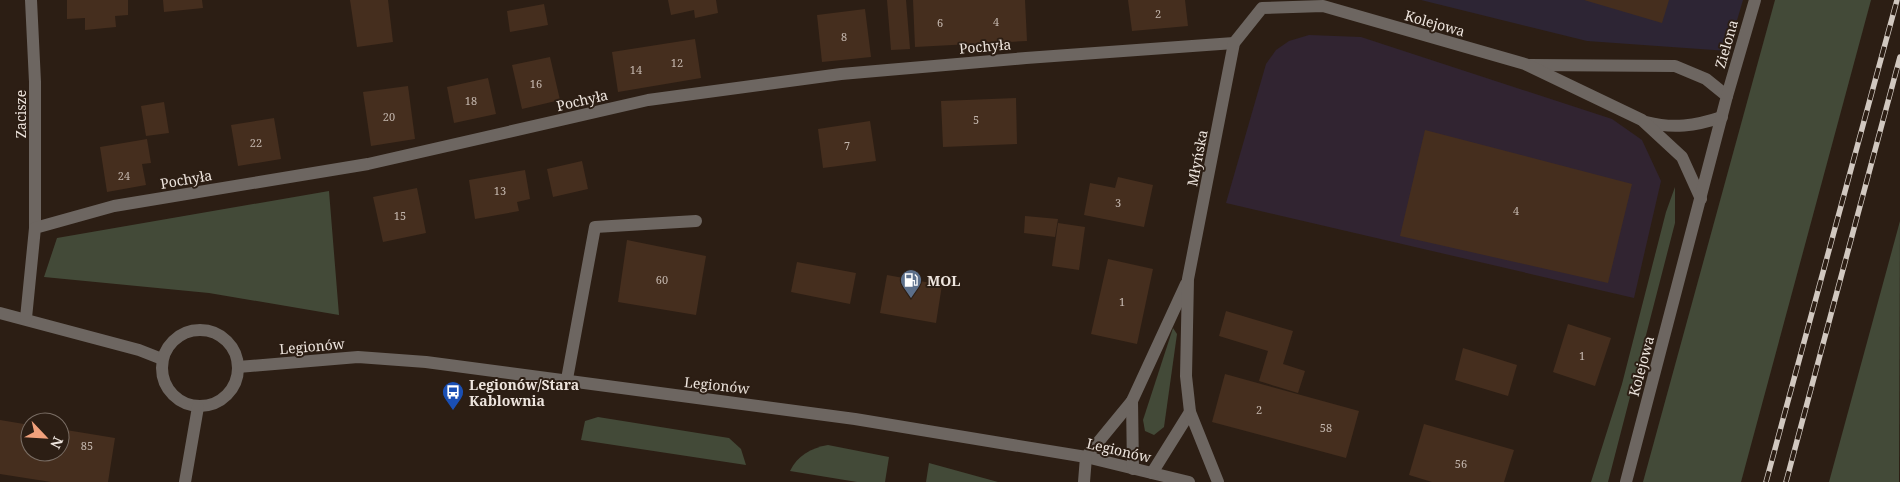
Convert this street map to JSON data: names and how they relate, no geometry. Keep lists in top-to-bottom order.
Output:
{
  "streets": {
    "street": [
      "Kolejowa",
      "Zielona",
      "Pochyła",
      "Zacisze",
      "Młyńska",
      "Legionów"
    ]
  },
  "crossings": [
    ["Kolejowa", "Zielona"],
    ["Kolejowa", "Pochyła"],
    ["Kolejowa", "Młyńska"],
    ["Pochyła", "Zacisze"],
    ["Pochyła", "Młyńska"],
    ["Młyńska", "Legionów"]
  ],
  "places": {
    "fuel station": ["MOL"],
    "bus stop": ["Legionów/Stara Kablownia"]
  },
  "house_numbers": [
    "2",
    "4",
    "6",
    "8",
    "12",
    "14",
    "16",
    "18",
    "20",
    "5",
    "22",
    "7",
    "24",
    "13",
    "3",
    "4",
    "15",
    "60",
    "1",
    "1",
    "2",
    "58",
    "85",
    "56"
  ],
  "north": "bottom right"
}
